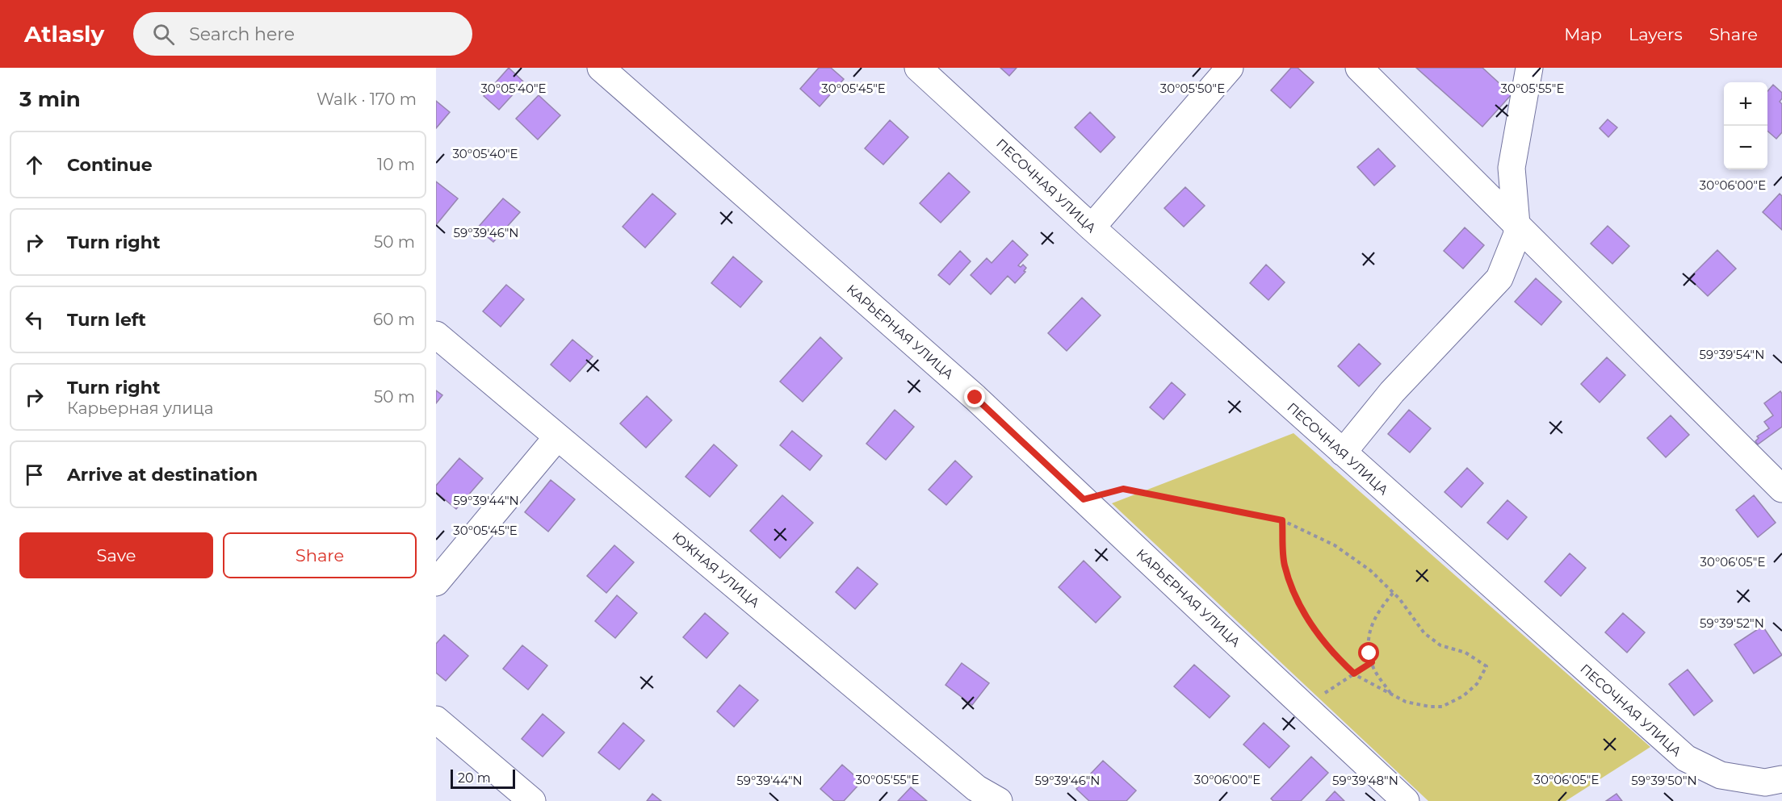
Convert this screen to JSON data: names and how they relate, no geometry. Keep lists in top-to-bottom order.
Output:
{
  "streets": {
    "street": ["ПЕСОЧНАЯ УЛИЦА", "КАРЬЕРНАЯ УЛИЦА", "ЮЖНАЯ УЛИЦА"]
  },
  "scale_bar": "20 m",
  "page": {
    "header": "Atlasly",
    "search": "Search here",
    "nav": ["Map", "Layers", "Share"],
    "heading": ["3 min", "Walk · 170 m"],
    "map_buttons": ["+", "−"],
    "list": [
      ["Continue", "10 m"],
      ["Turn right", "50 m"],
      ["Turn left", "60 m"],
      ["Turn right", "Карьерная улица", "50 m"],
      "Arrive at destination"
    ],
    "buttons": ["Save", "Share"],
    "scale": "20 m"
  },
  "coordinates": [
    "30°05'40\"E",
    "30°05'45\"E",
    "30°05'50\"E",
    "30°05'55\"E",
    "30°06'00\"E",
    "59°39'46\"N",
    "59°39'54\"N",
    "59°39'44\"N",
    "30°06'05\"E",
    "59°39'52\"N",
    "59°39'48\"N",
    "59°39'50\"N"
  ]
}
